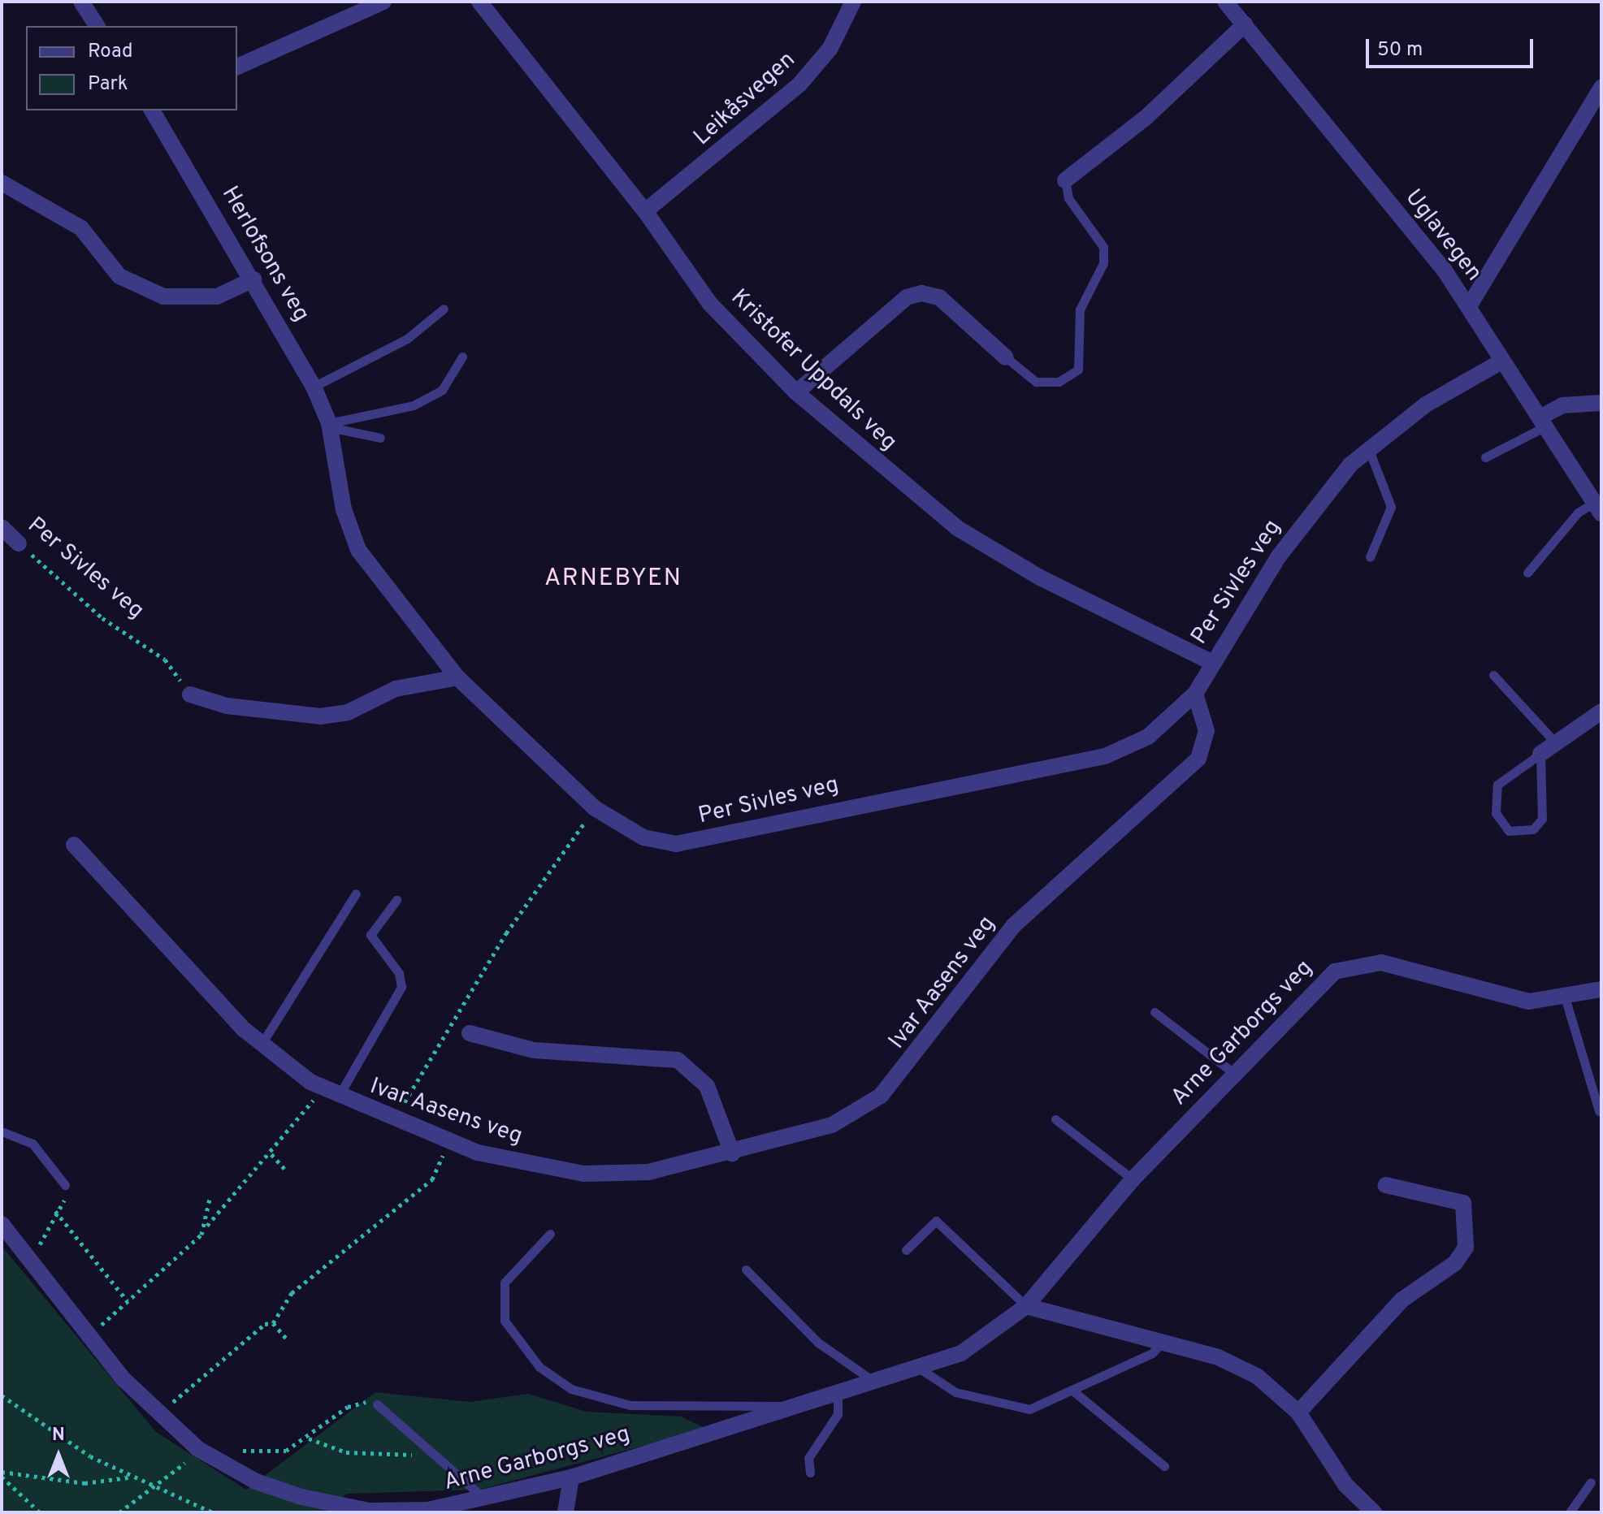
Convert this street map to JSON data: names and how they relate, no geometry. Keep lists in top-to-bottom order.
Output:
{
  "streets": {
    "street": [
      "Leikåsvegen",
      "Uglavegen",
      "Herlofsons veg",
      "Kristofer Uppdals veg",
      "Per Sivles veg",
      "Ivar Aasens veg",
      "Arne Garborgs veg"
    ]
  },
  "crossings": [
    ["Leikåsvegen", "Kristofer Uppdals veg"],
    ["Uglavegen", "Per Sivles veg"],
    ["Herlofsons veg", "Per Sivles veg"],
    ["Kristofer Uppdals veg", "Per Sivles veg"],
    ["Per Sivles veg", "Ivar Aasens veg"]
  ],
  "districts": ["ARNEBYEN"],
  "legend": ["Road", "Park"],
  "scale_bar": "50 m",
  "north": "top"
}
